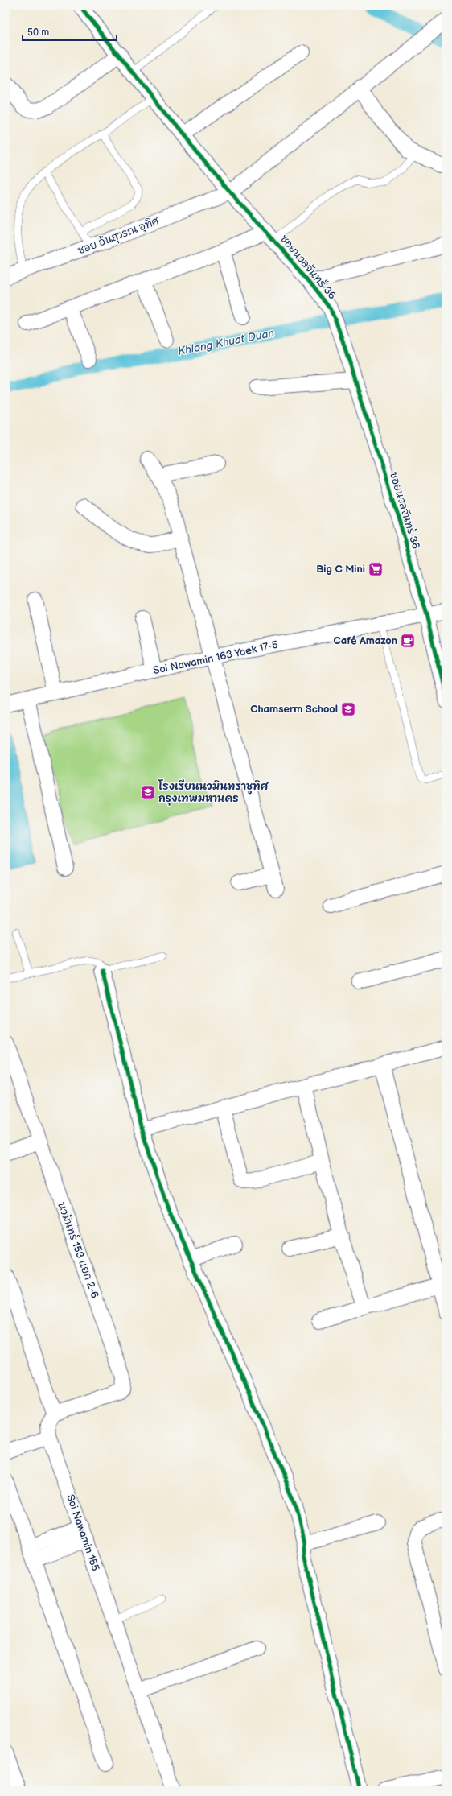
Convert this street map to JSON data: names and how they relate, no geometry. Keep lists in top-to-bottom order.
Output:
{
  "streets": {
    "street": [
      "ซอย อ้นสุวรณ อุทิศ",
      "ซอยนวลจันทร์ 36",
      "Soi Nawamin 163 Yaek 17-5",
      "นวมินทร์ 153 แยก 2-6",
      "Soi Nawamin 155"
    ]
  },
  "crossings": [
    ["ซอย อ้นสุวรณ อุทิศ", "ซอยนวลจันทร์ 36"],
    ["ซอยนวลจันทร์ 36", "Soi Nawamin 163 Yaek 17-5"],
    ["นวมินทร์ 153 แยก 2-6", "Soi Nawamin 155"]
  ],
  "water": ["Khlong Khuat Duan"],
  "places": {
    "supermarket": ["Big C Mini"],
    "cafe": ["Café Amazon"],
    "school or university": ["Chamserm School", "โรงเรียนนวมินทราชูทิศ กรุงเทพมหานคร"]
  },
  "scale_bar": "50 m"
}
